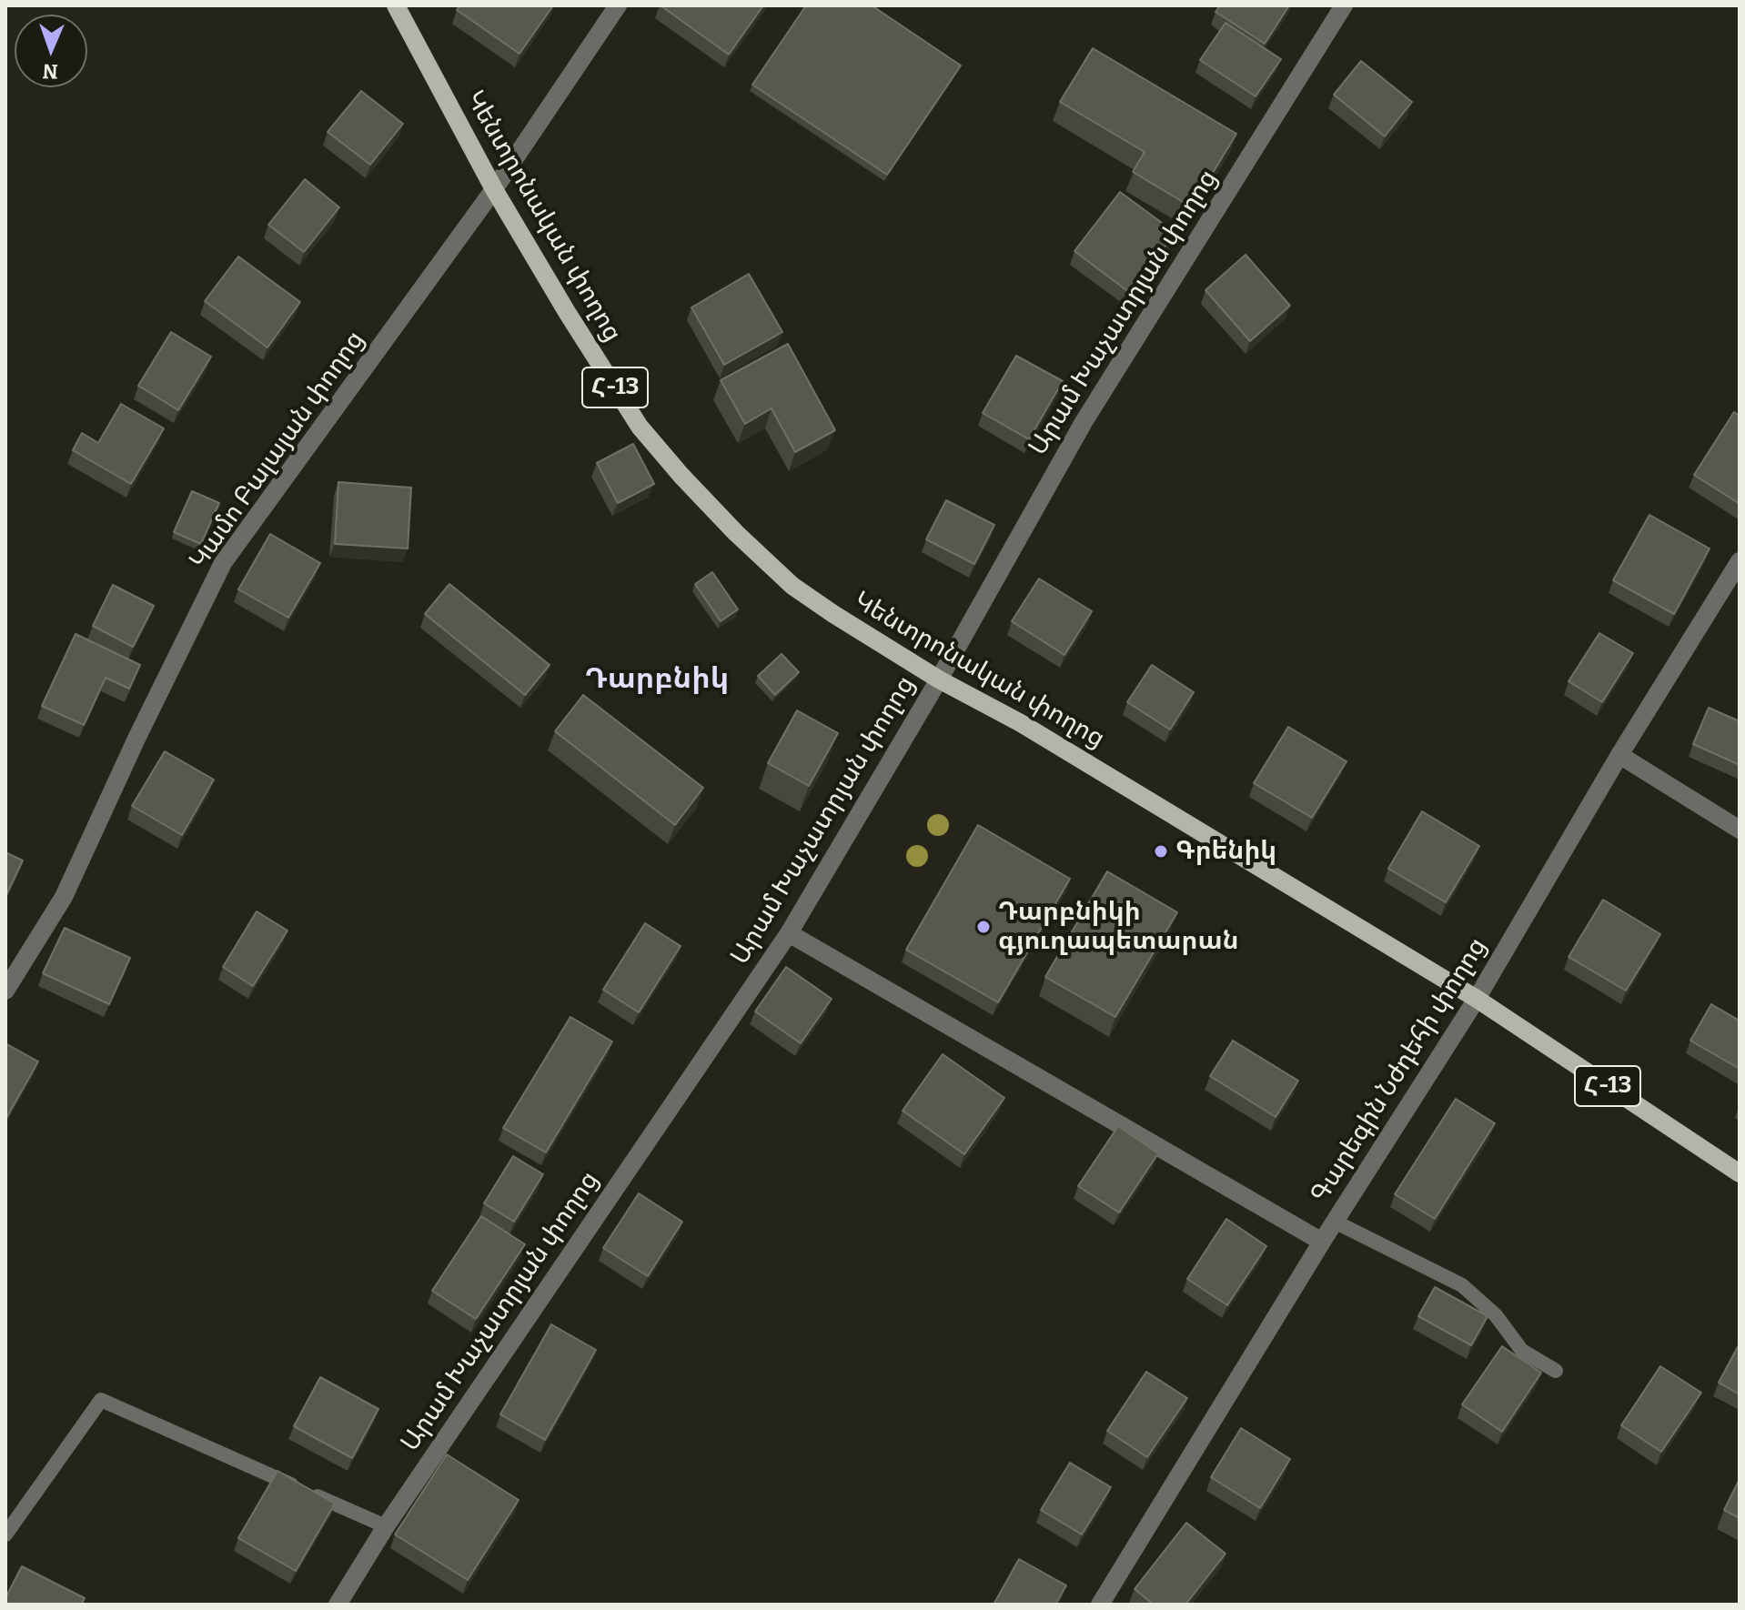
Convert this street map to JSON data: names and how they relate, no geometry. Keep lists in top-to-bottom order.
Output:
{
  "streets": {
    "main road": ["Կենտրոնական փողոց", "Հ-13"],
    "street": ["Արամ Խաչատրյան փողոց", "Կամո Բալայան փողոց", "Գարեգին Նժդեհի փողոց"]
  },
  "crossings": [
    ["Կենտրոնական փողոց", "Արամ Խաչատրյան փողոց"],
    ["Կենտրոնական փողոց", "Կամո Բալայան փողոց"],
    ["Կենտրոնական փողոց", "Գարեգին Նժդեհի փողոց"]
  ],
  "districts": ["Դարբնիկ"],
  "places": ["Գրենիկ", "Դարբնիկի գյուղապետարան"],
  "north": "bottom"
}
